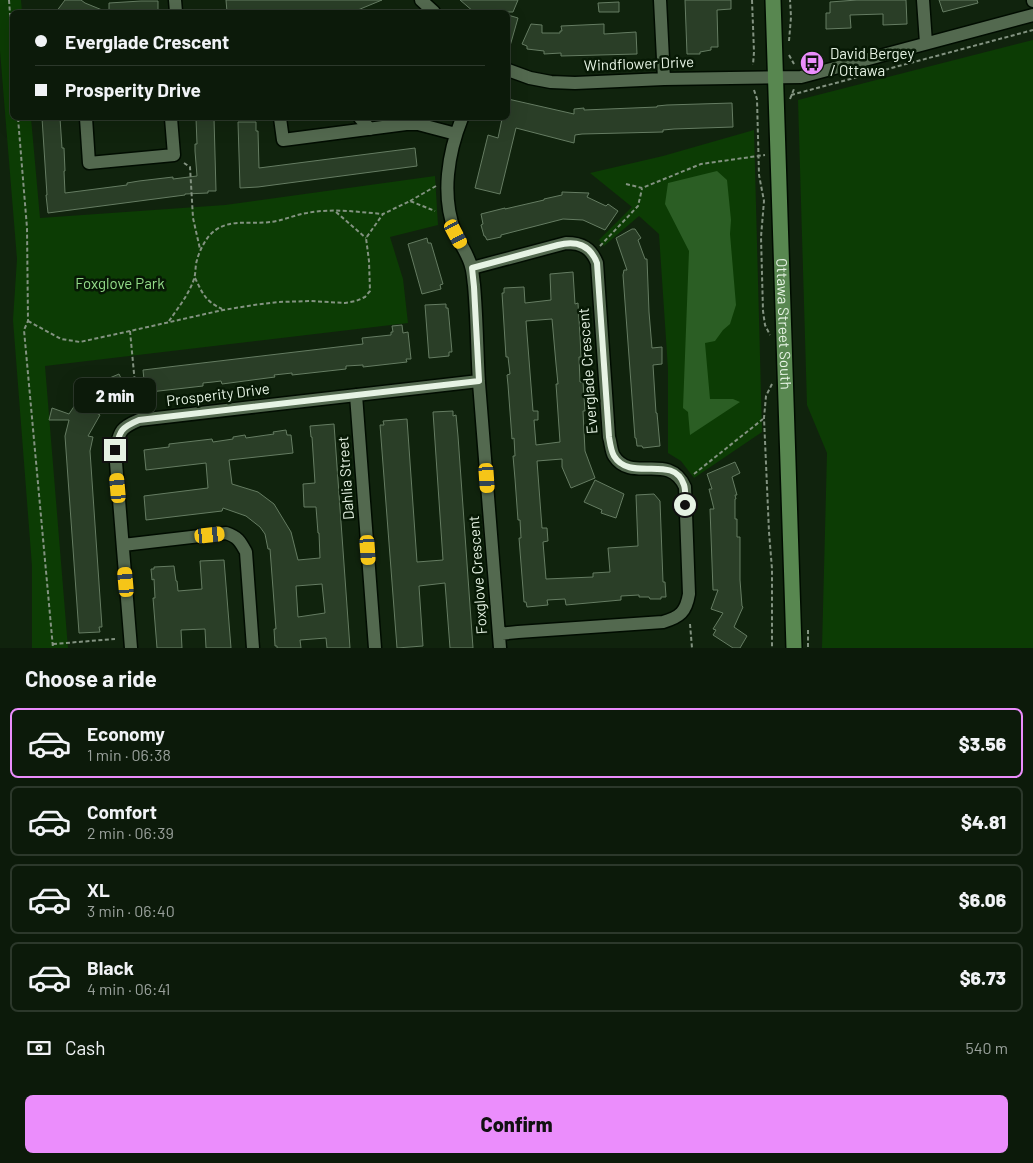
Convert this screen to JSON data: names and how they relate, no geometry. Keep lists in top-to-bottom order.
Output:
{
  "streets": {
    "main road": ["Ottawa Street South"],
    "street": [
      "Windflower Drive",
      "Everglade Crescent",
      "Prosperity Drive",
      "Dahlia Street",
      "Foxglove Crescent"
    ]
  },
  "crossings": [
    ["Windflower Drive", "Ottawa Street South"],
    ["Everglade Crescent", "Foxglove Crescent"],
    ["Prosperity Drive", "Dahlia Street"],
    ["Prosperity Drive", "Foxglove Crescent"]
  ],
  "parks": ["Foxglove Park"],
  "places": {
    "bus stop": ["David Bergey / Ottawa"]
  },
  "page": {
    "banner": ["Everglade Crescent", "Prosperity Drive"],
    "bubble": "2 min",
    "heading": "Choose a ride",
    "list": [
      {
        "name": "Economy",
        "note": "1 min · 06:38",
        "value": "$3.56"
      },
      {
        "name": "Comfort",
        "note": "2 min · 06:39",
        "value": "$4.81"
      },
      {
        "name": "XL",
        "note": "3 min · 06:40",
        "value": "$6.06"
      },
      {
        "name": "Black",
        "note": "4 min · 06:41",
        "value": "$6.73"
      }
    ],
    "pay": ["Cash", "540 m"],
    "buttons": "Confirm"
  }
}
